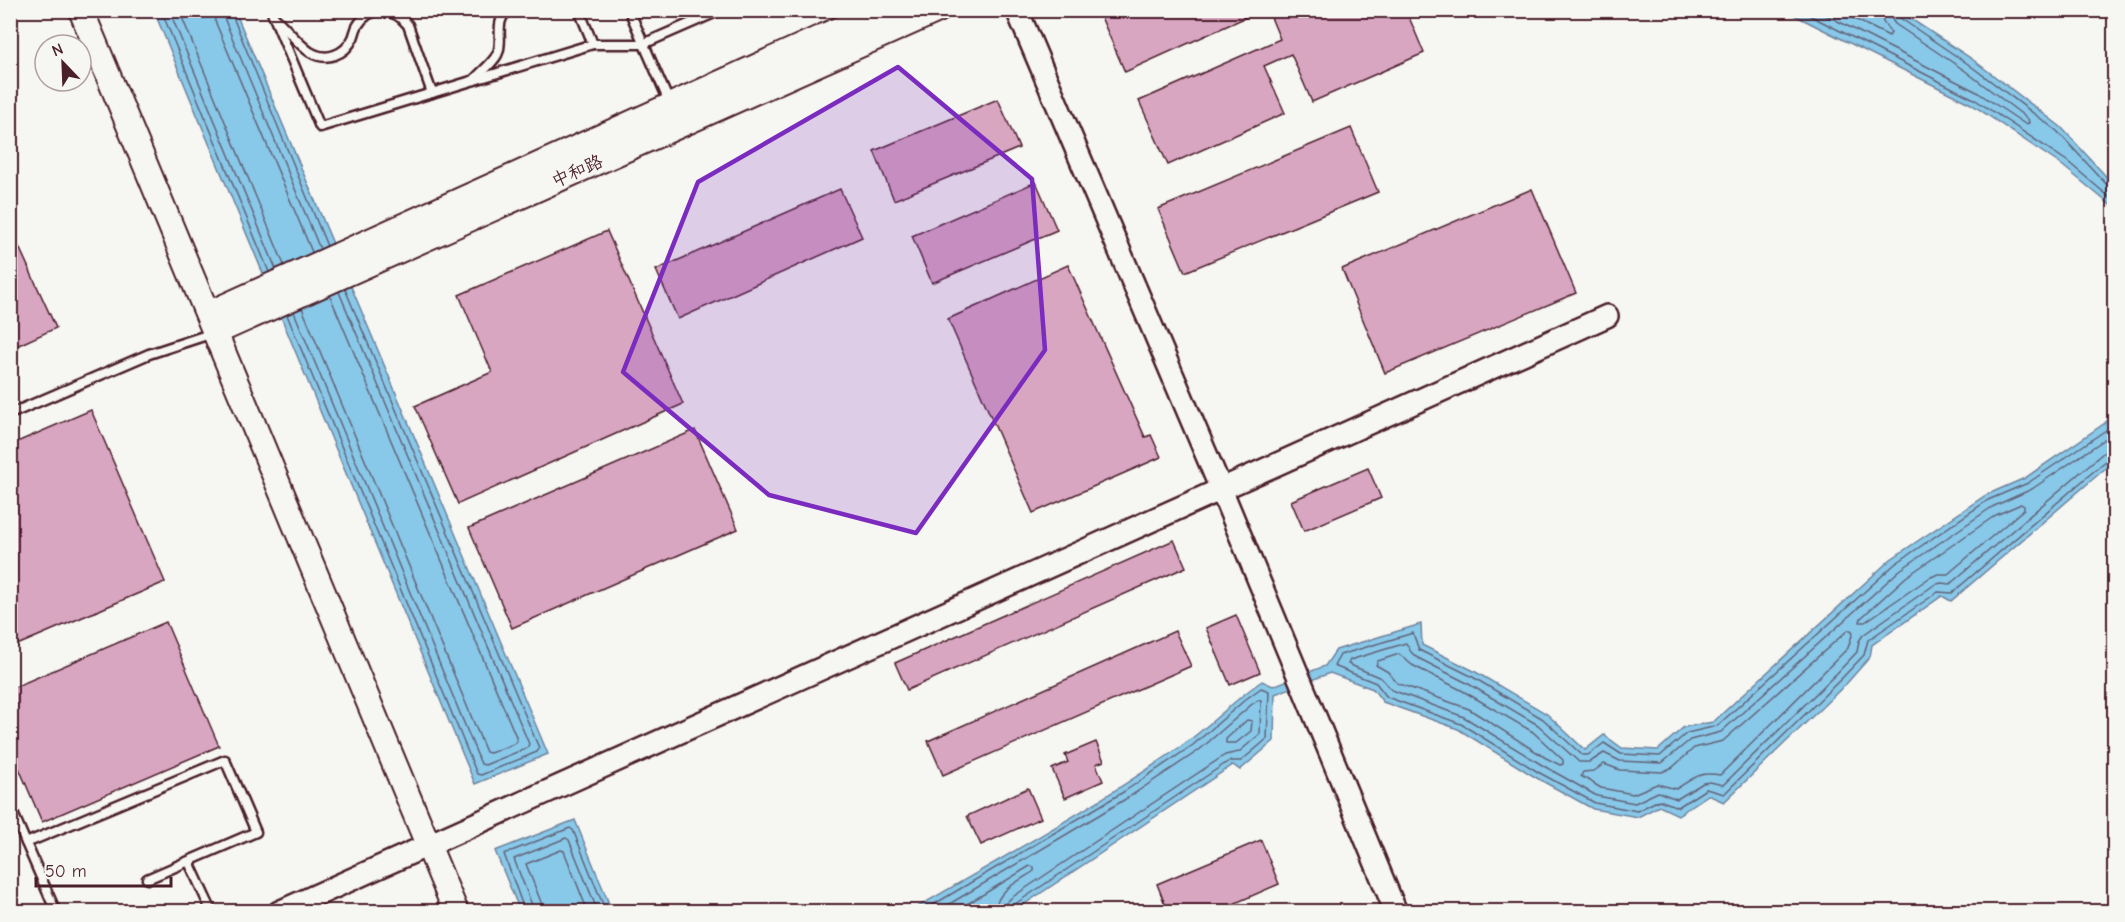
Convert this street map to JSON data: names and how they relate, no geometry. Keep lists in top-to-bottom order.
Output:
{
  "streets": {
    "main road": ["中和路"]
  },
  "scale_bar": "50 m",
  "north": "top left"
}
